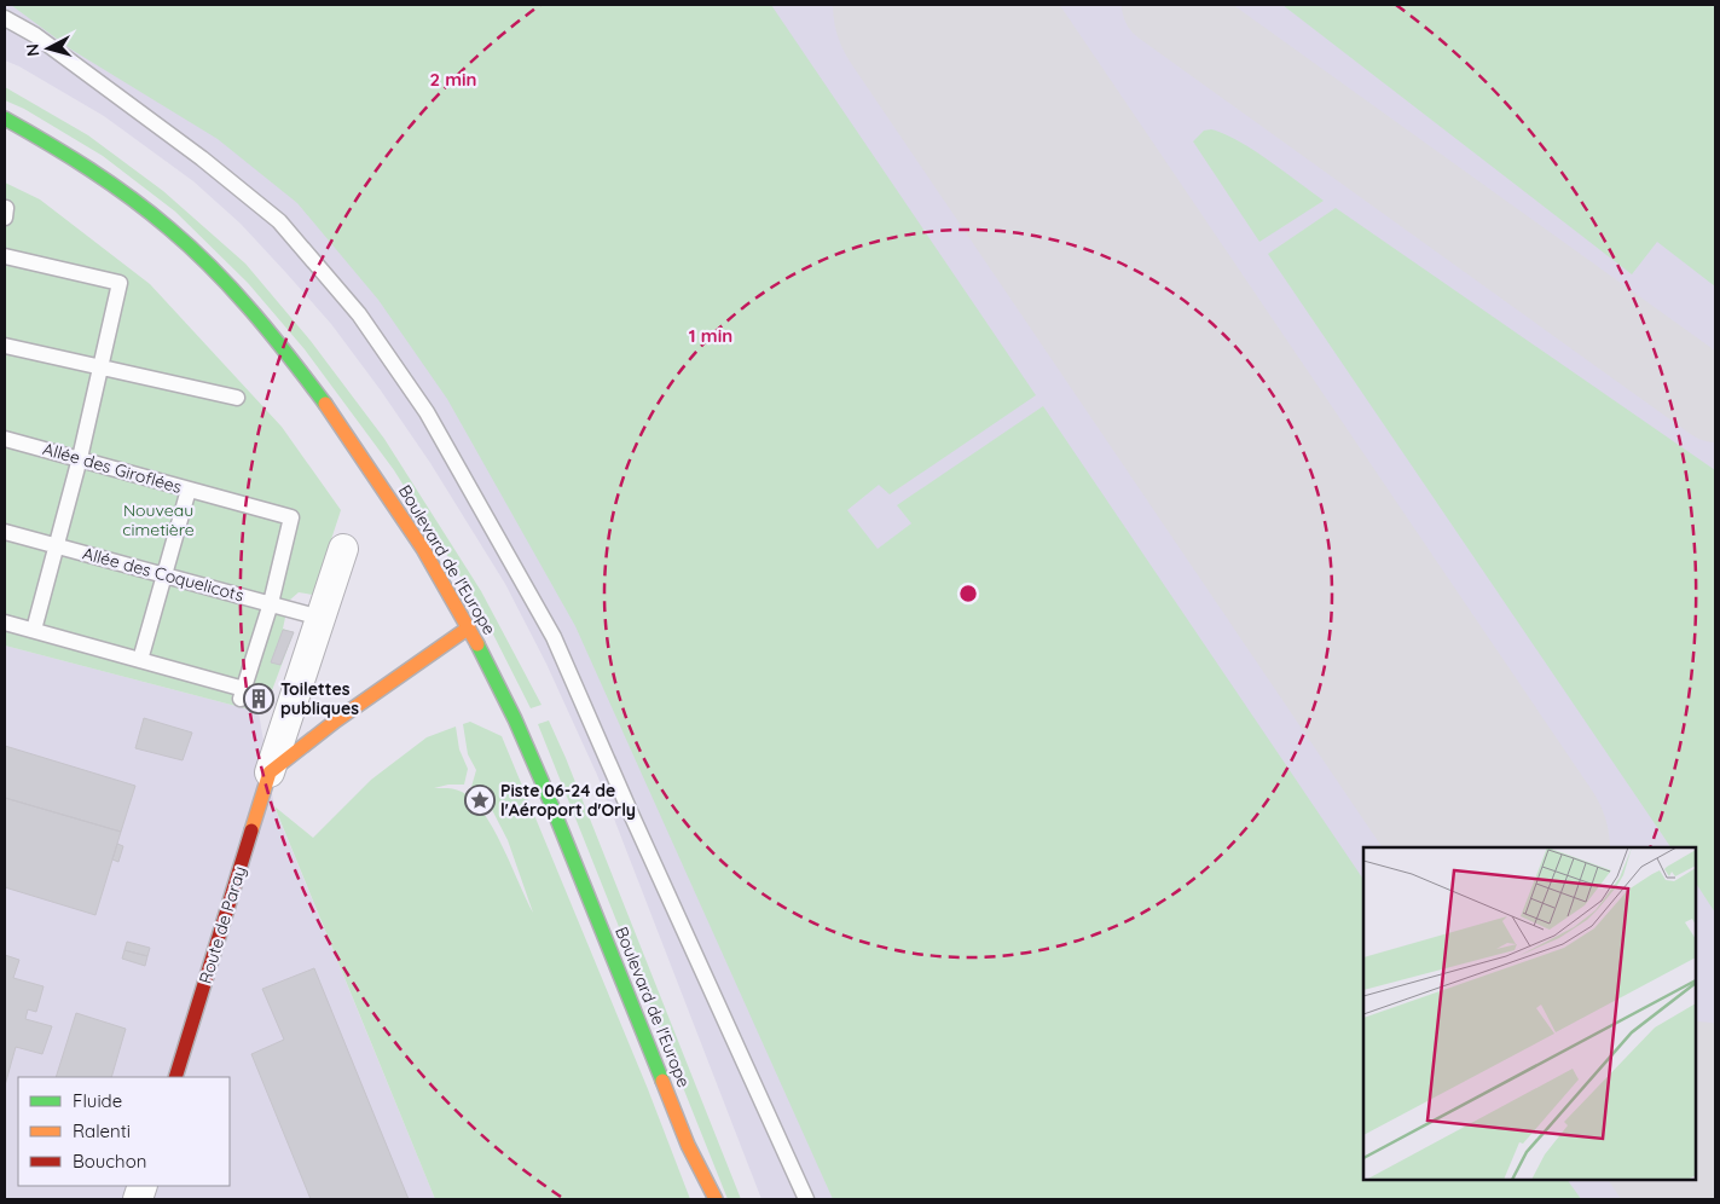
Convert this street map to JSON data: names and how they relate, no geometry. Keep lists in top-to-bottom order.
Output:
{
  "streets": {
    "main road": ["Boulevard de l'Europe", "Route de Paray"],
    "lane": ["Allée des Giroflées", "Allée des Coquelicots"]
  },
  "crossings": [
    ["Allée des Giroflées", "Allée des Coquelicots"],
    ["Allée des Coquelicots", "Route de Paray"]
  ],
  "parks": ["Nouveau cimetière"],
  "places": {
    "building": ["Toilettes publiques"],
    "place": ["Piste 06-24 de l'Aéroport d'Orly"]
  },
  "legend": ["Fluide", "Ralenti", "Bouchon"],
  "north": "left",
  "rings": ["2 min", "1 min"]
}
